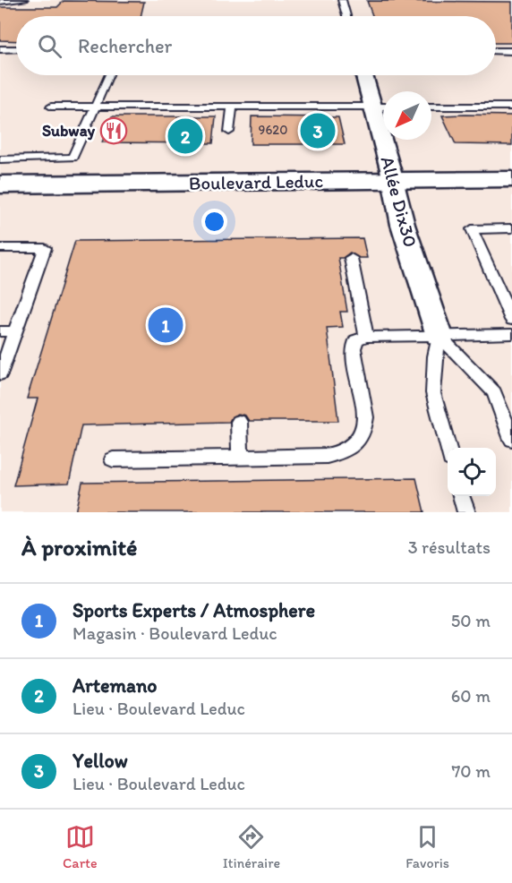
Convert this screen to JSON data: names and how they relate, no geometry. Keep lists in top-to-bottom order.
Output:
{
  "streets": {
    "street": ["Boulevard Leduc", "Allée Dix30"]
  },
  "crossings": [
    ["Boulevard Leduc", "Allée Dix30"]
  ],
  "places": {
    "restaurant": ["Subway"]
  },
  "house_numbers": ["9620"],
  "north": "bottom left",
  "page": {
    "search": "Rechercher",
    "pins": ["3", "2", "1"],
    "heading": ["À proximité", "3 résultats"],
    "list": [
      {
        "mark": "1",
        "name": "Sports Experts / Atmosphere",
        "note": "Magasin · Boulevard Leduc",
        "value": "50 m"
      },
      {
        "mark": "2",
        "name": "Artemano",
        "note": "Lieu · Boulevard Leduc",
        "value": "60 m"
      },
      {
        "mark": "3",
        "name": "Yellow",
        "note": "Lieu · Boulevard Leduc",
        "value": "70 m"
      }
    ],
    "nav": ["Carte", "Itinéraire", "Favoris"]
  }
}
